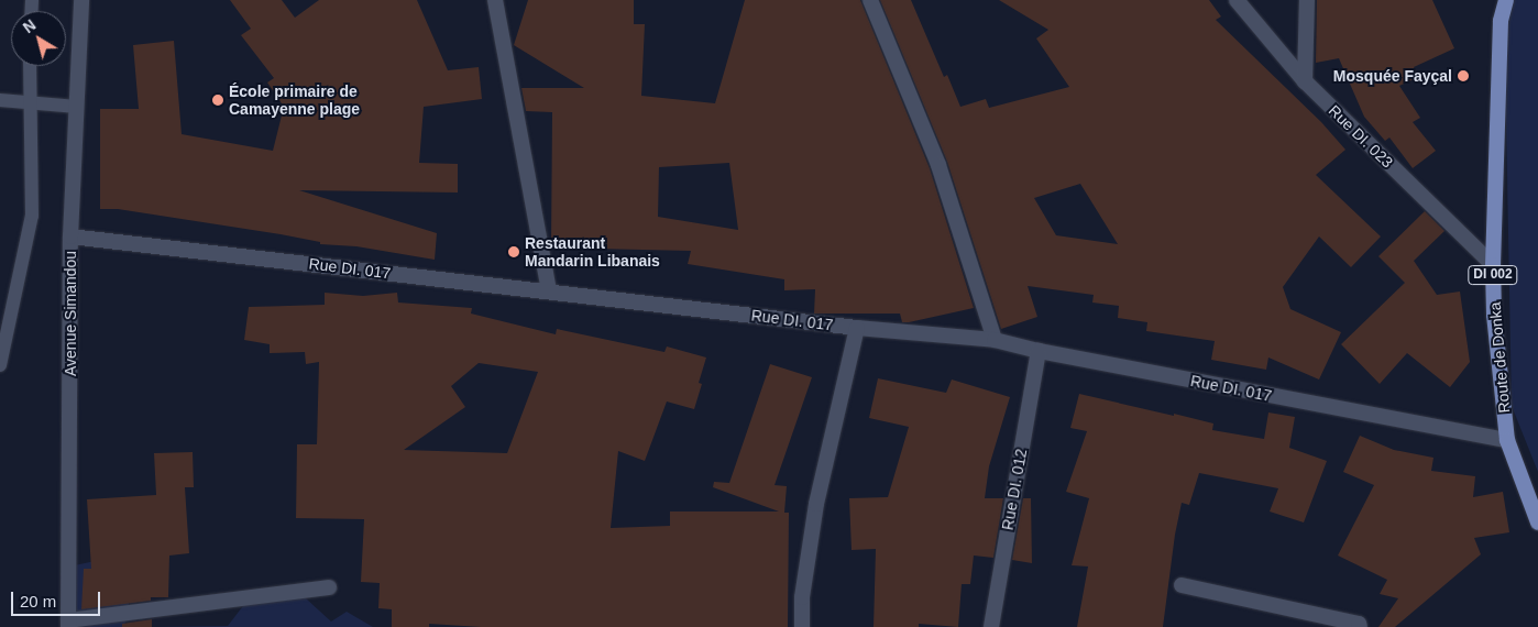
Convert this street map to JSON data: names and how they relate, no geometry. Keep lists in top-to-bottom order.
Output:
{
  "streets": {
    "main road": ["DI 002", "Route de Donka"],
    "street": [
      "Rue DI. 023",
      "Rue DI. 017",
      "Avenue Simandou",
      "Rue DI. 012"
    ]
  },
  "crossings": [
    ["Rue DI. 023", "Route de Donka"],
    ["Rue DI. 017", "Avenue Simandou"],
    ["Rue DI. 017", "Route de Donka"],
    ["Rue DI. 017", "Rue DI. 012"]
  ],
  "places": ["Mosquée Fayçal", "École primaire de Camayenne plage", "Restaurant Mandarin Libanais"],
  "scale_bar": "20 m",
  "north": "top left"
}
